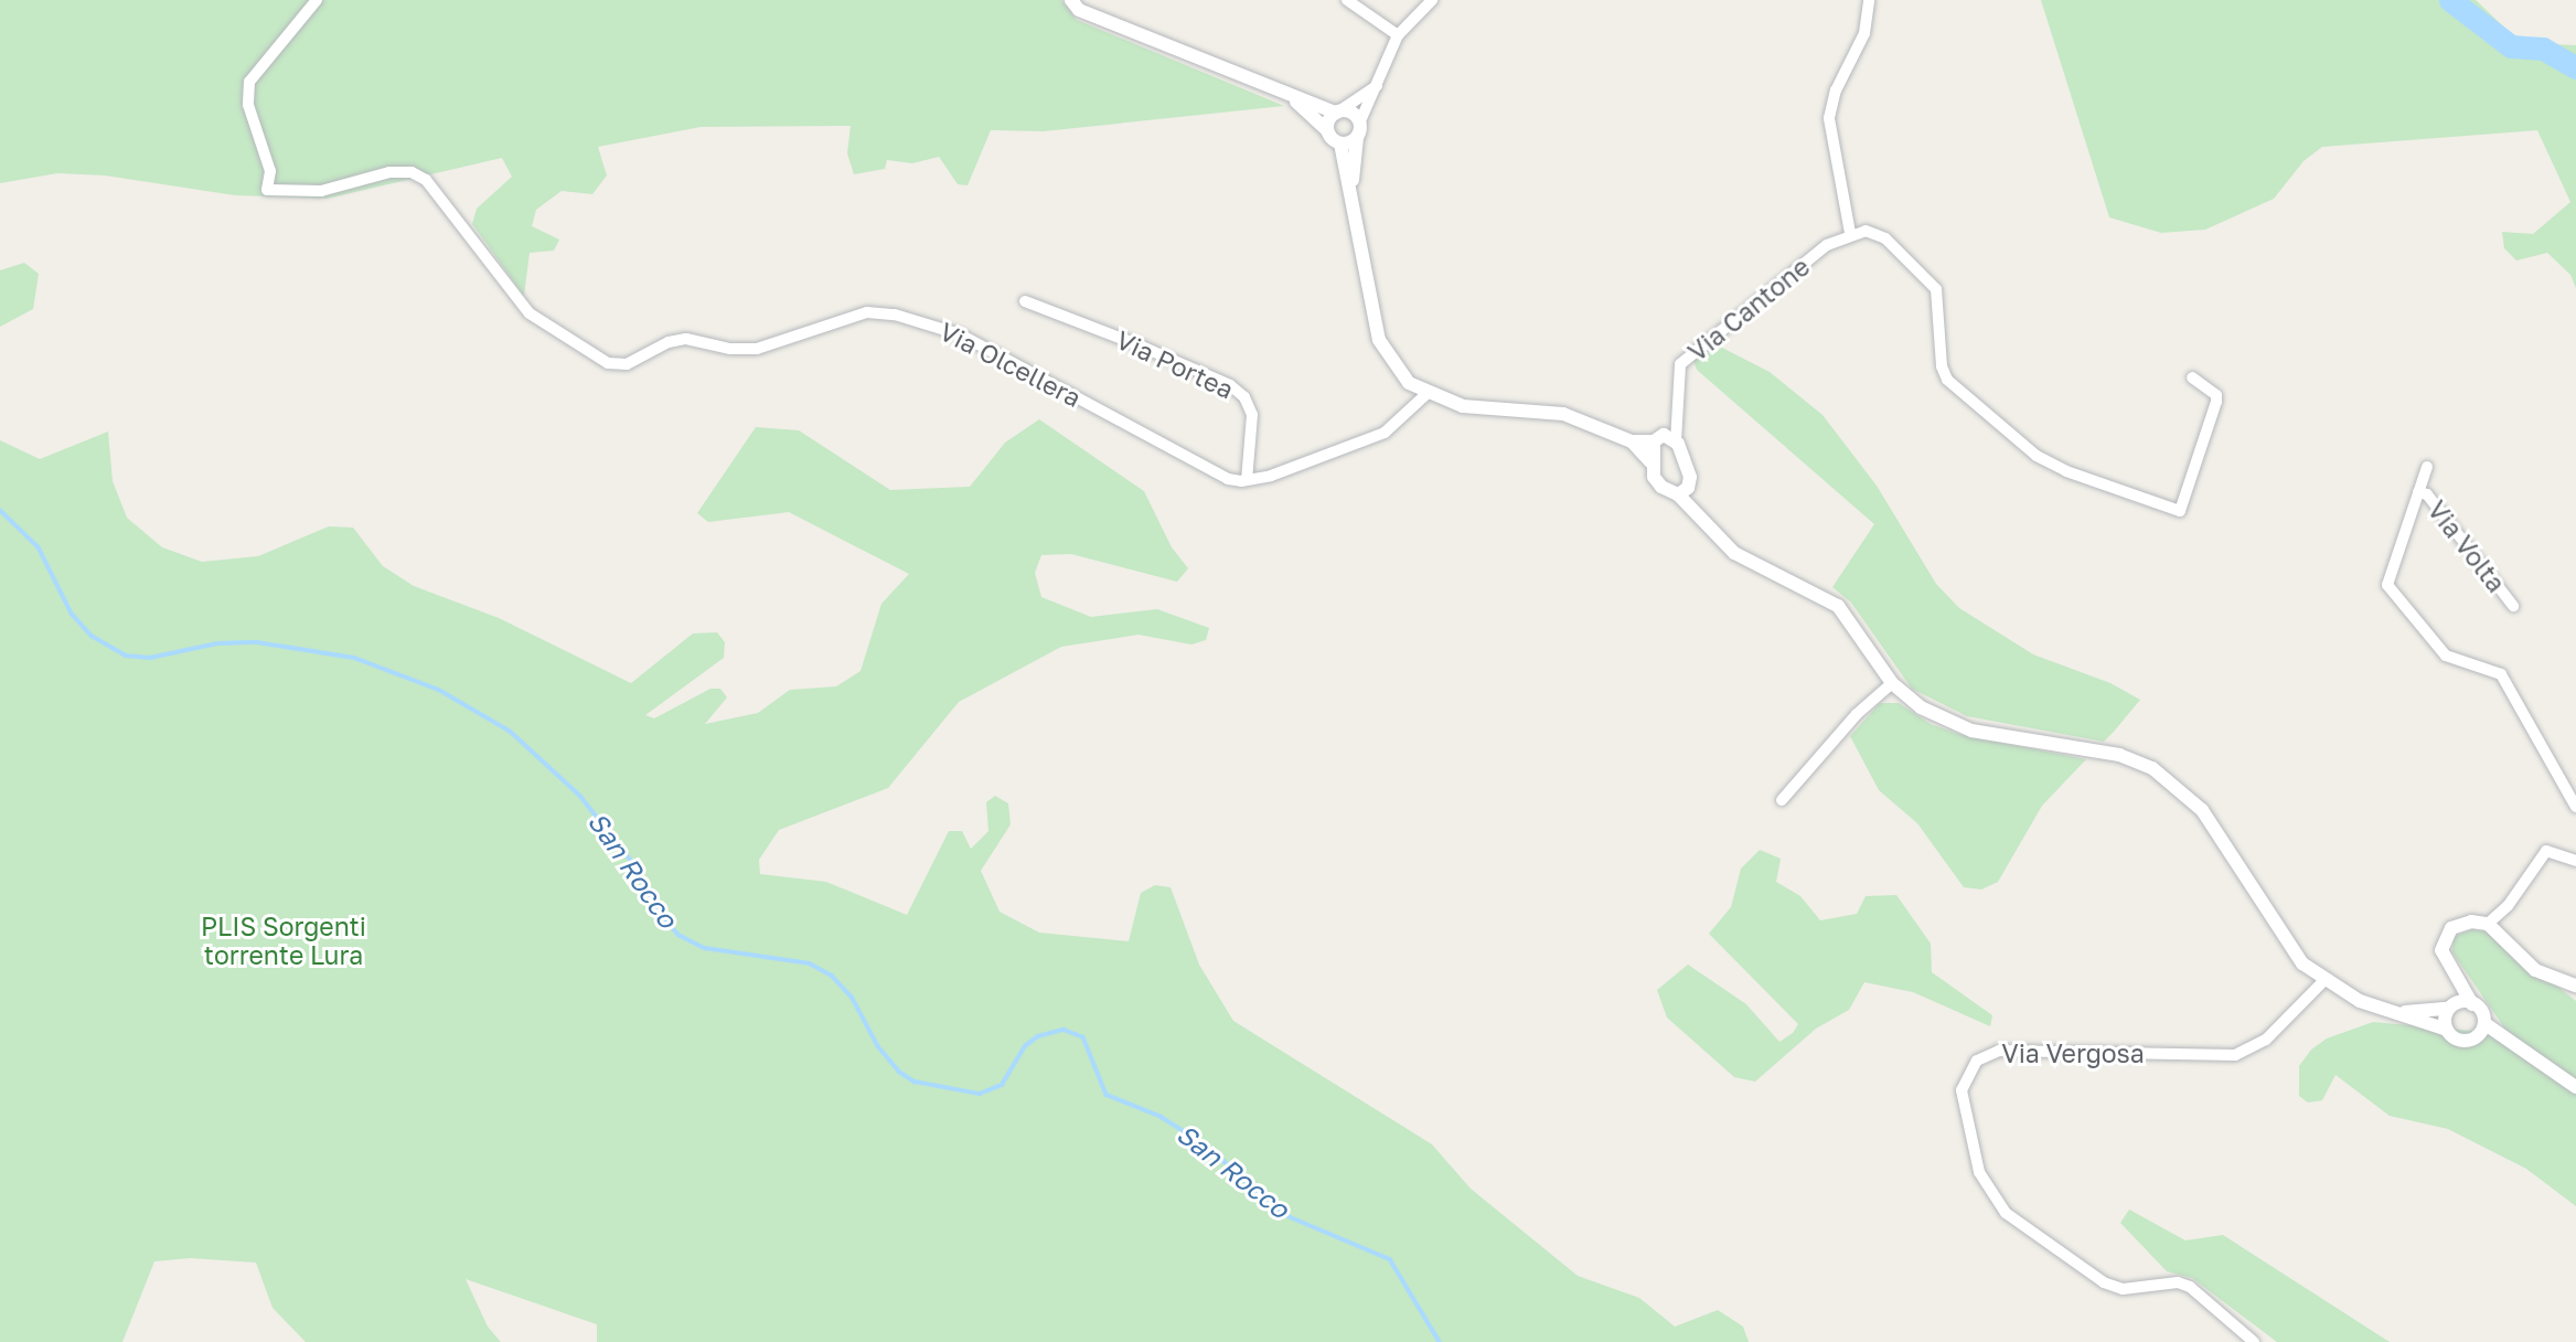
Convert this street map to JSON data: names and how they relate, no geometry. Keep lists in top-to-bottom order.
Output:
{
  "streets": {
    "street": [
      "Via Cantone",
      "Via Olcellera",
      "Via Portea",
      "Via Volta",
      "Via Vergosa"
    ]
  },
  "crossings": [
    ["Via Olcellera", "Via Portea"]
  ],
  "water": ["San Rocco"],
  "parks": ["PLIS Sorgenti torrente Lura"]
}
